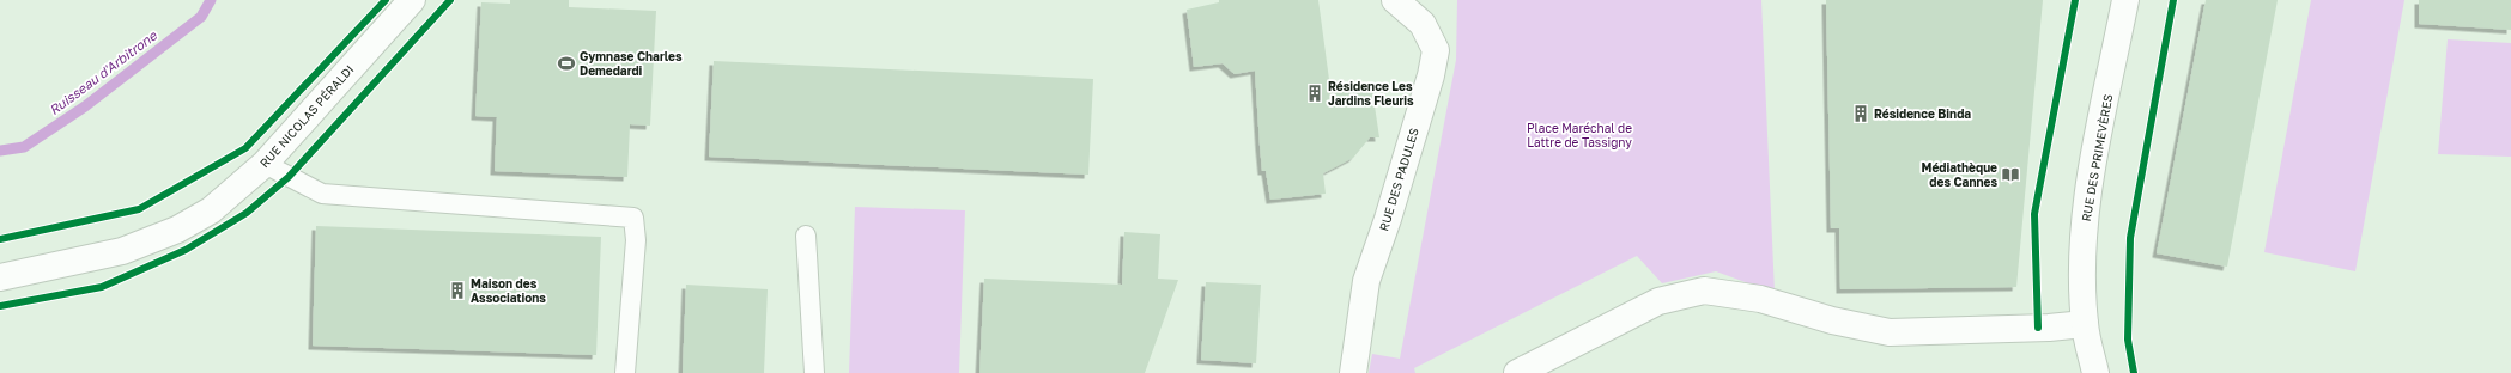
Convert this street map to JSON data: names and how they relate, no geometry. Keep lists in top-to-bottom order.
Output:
{
  "streets": {
    "street": ["RUE NICOLAS PÉRALDI", "RUE DES PRIMEVÈRES", "RUE DES PADULES"]
  },
  "water": ["Ruisseau d'Arbitrone"],
  "parks": ["Place Maréchal de Lattre de Tassigny"],
  "places": {
    "sports": ["Gymnase Charles Demedardi"],
    "building": ["Résidence Les Jardins Fleuris", "Résidence Binda", "Maison des Associations"],
    "library": ["Médiathèque des Cannes"]
  }
}
